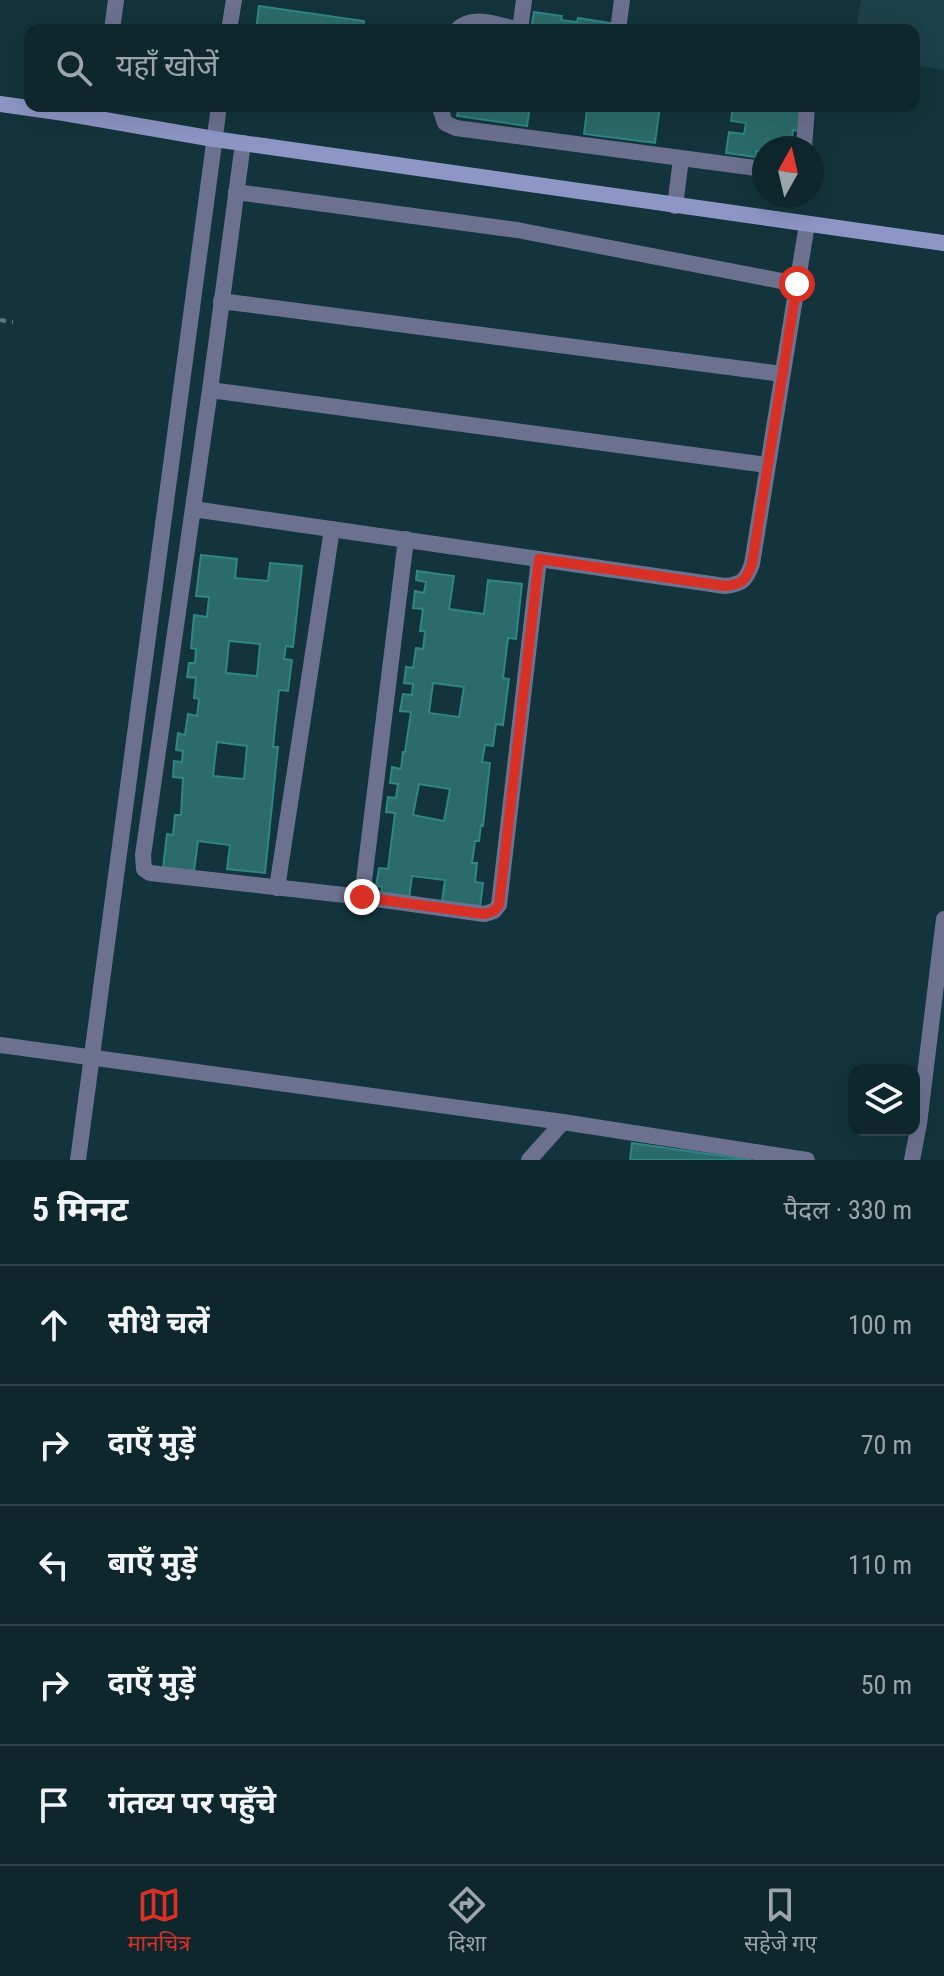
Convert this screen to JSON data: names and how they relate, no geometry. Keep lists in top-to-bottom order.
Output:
{
  "north": "top",
  "page": {
    "search": "यहाँ खोजें",
    "heading": ["5 मिनट", "पैदल · 330 m"],
    "list": [
      ["सीधे चलें", "100 m"],
      ["दाएँ मुड़ें", "70 m"],
      ["बाएँ मुड़ें", "110 m"],
      ["दाएँ मुड़ें", "50 m"],
      "गंतव्य पर पहुँचे"
    ],
    "nav": ["मानचित्र", "दिशा", "सहेजे गए"]
  }
}
